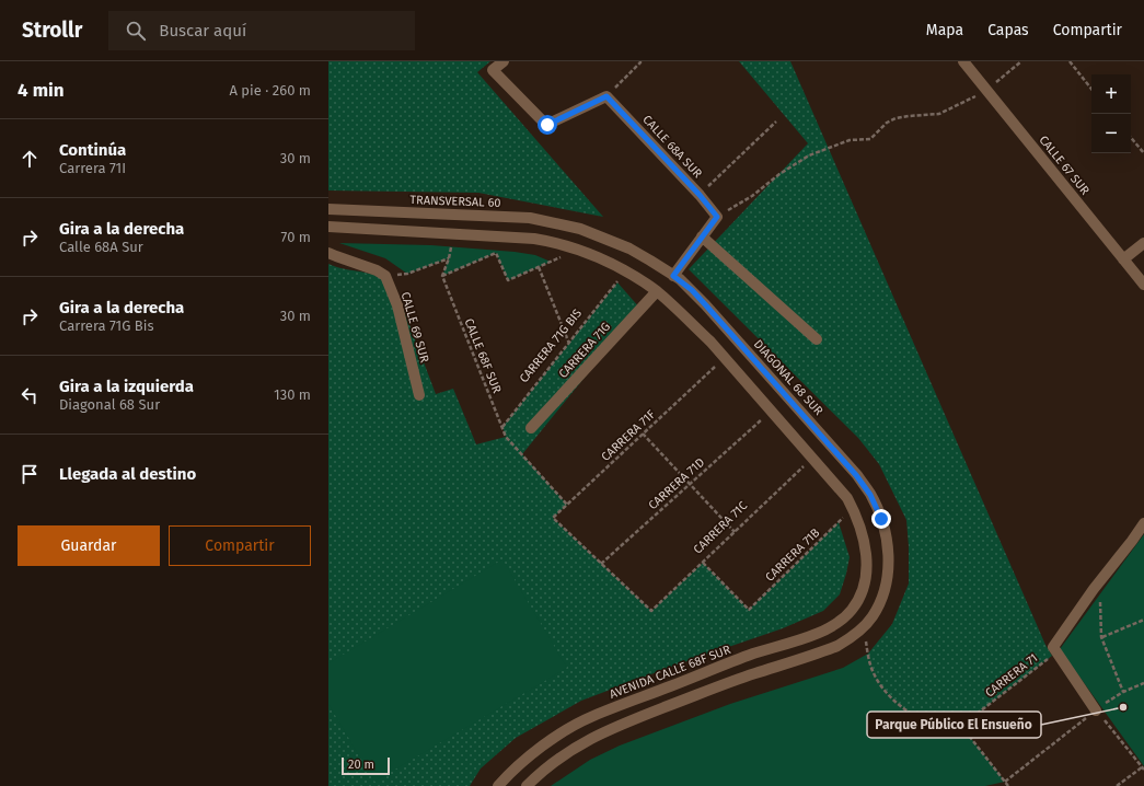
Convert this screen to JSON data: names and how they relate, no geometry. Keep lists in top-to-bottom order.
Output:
{
  "streets": {
    "street": [
      "CALLE 68A SUR",
      "CALLE 67 SUR",
      "TRANSVERSAL 60",
      "CALLE 69 SUR",
      "CARRERA 71G",
      "DIAGONAL 68 SUR",
      "AVENIDA CALLE 68F SUR"
    ],
    "path": [
      "CARRERA 71G BIS",
      "CALLE 68F SUR",
      "CARRERA 71F",
      "CARRERA 71D",
      "CARRERA 71C",
      "CARRERA 71B",
      "CARRERA 71"
    ]
  },
  "crossings": [
    ["TRANSVERSAL 60", "DIAGONAL 68 SUR"],
    ["CARRERA 71G BIS", "CALLE 68F SUR"],
    ["CARRERA 71G", "AVENIDA CALLE 68F SUR"],
    ["CALLE 68F SUR", "CARRERA 71F"],
    ["CARRERA 71F", "CARRERA 71D"],
    ["CARRERA 71F", "CARRERA 71C"],
    ["CARRERA 71D", "CARRERA 71C"],
    ["CARRERA 71C", "CARRERA 71B"]
  ],
  "places": ["Parque Público El Ensueño"],
  "scale_bar": "20 m",
  "page": {
    "header": "Strollr",
    "search": "Buscar aquí",
    "nav": ["Mapa", "Capas", "Compartir"],
    "heading": ["4 min", "A pie · 260 m"],
    "map_buttons": ["+", "−"],
    "list": [
      ["Continúa", "Carrera 71I", "30 m"],
      ["Gira a la derecha", "Calle 68A Sur", "70 m"],
      ["Gira a la derecha", "Carrera 71G Bis", "30 m"],
      ["Gira a la izquierda", "Diagonal 68 Sur", "130 m"],
      "Llegada al destino"
    ],
    "buttons": ["Guardar", "Compartir"],
    "scale": "20 m"
  }
}
